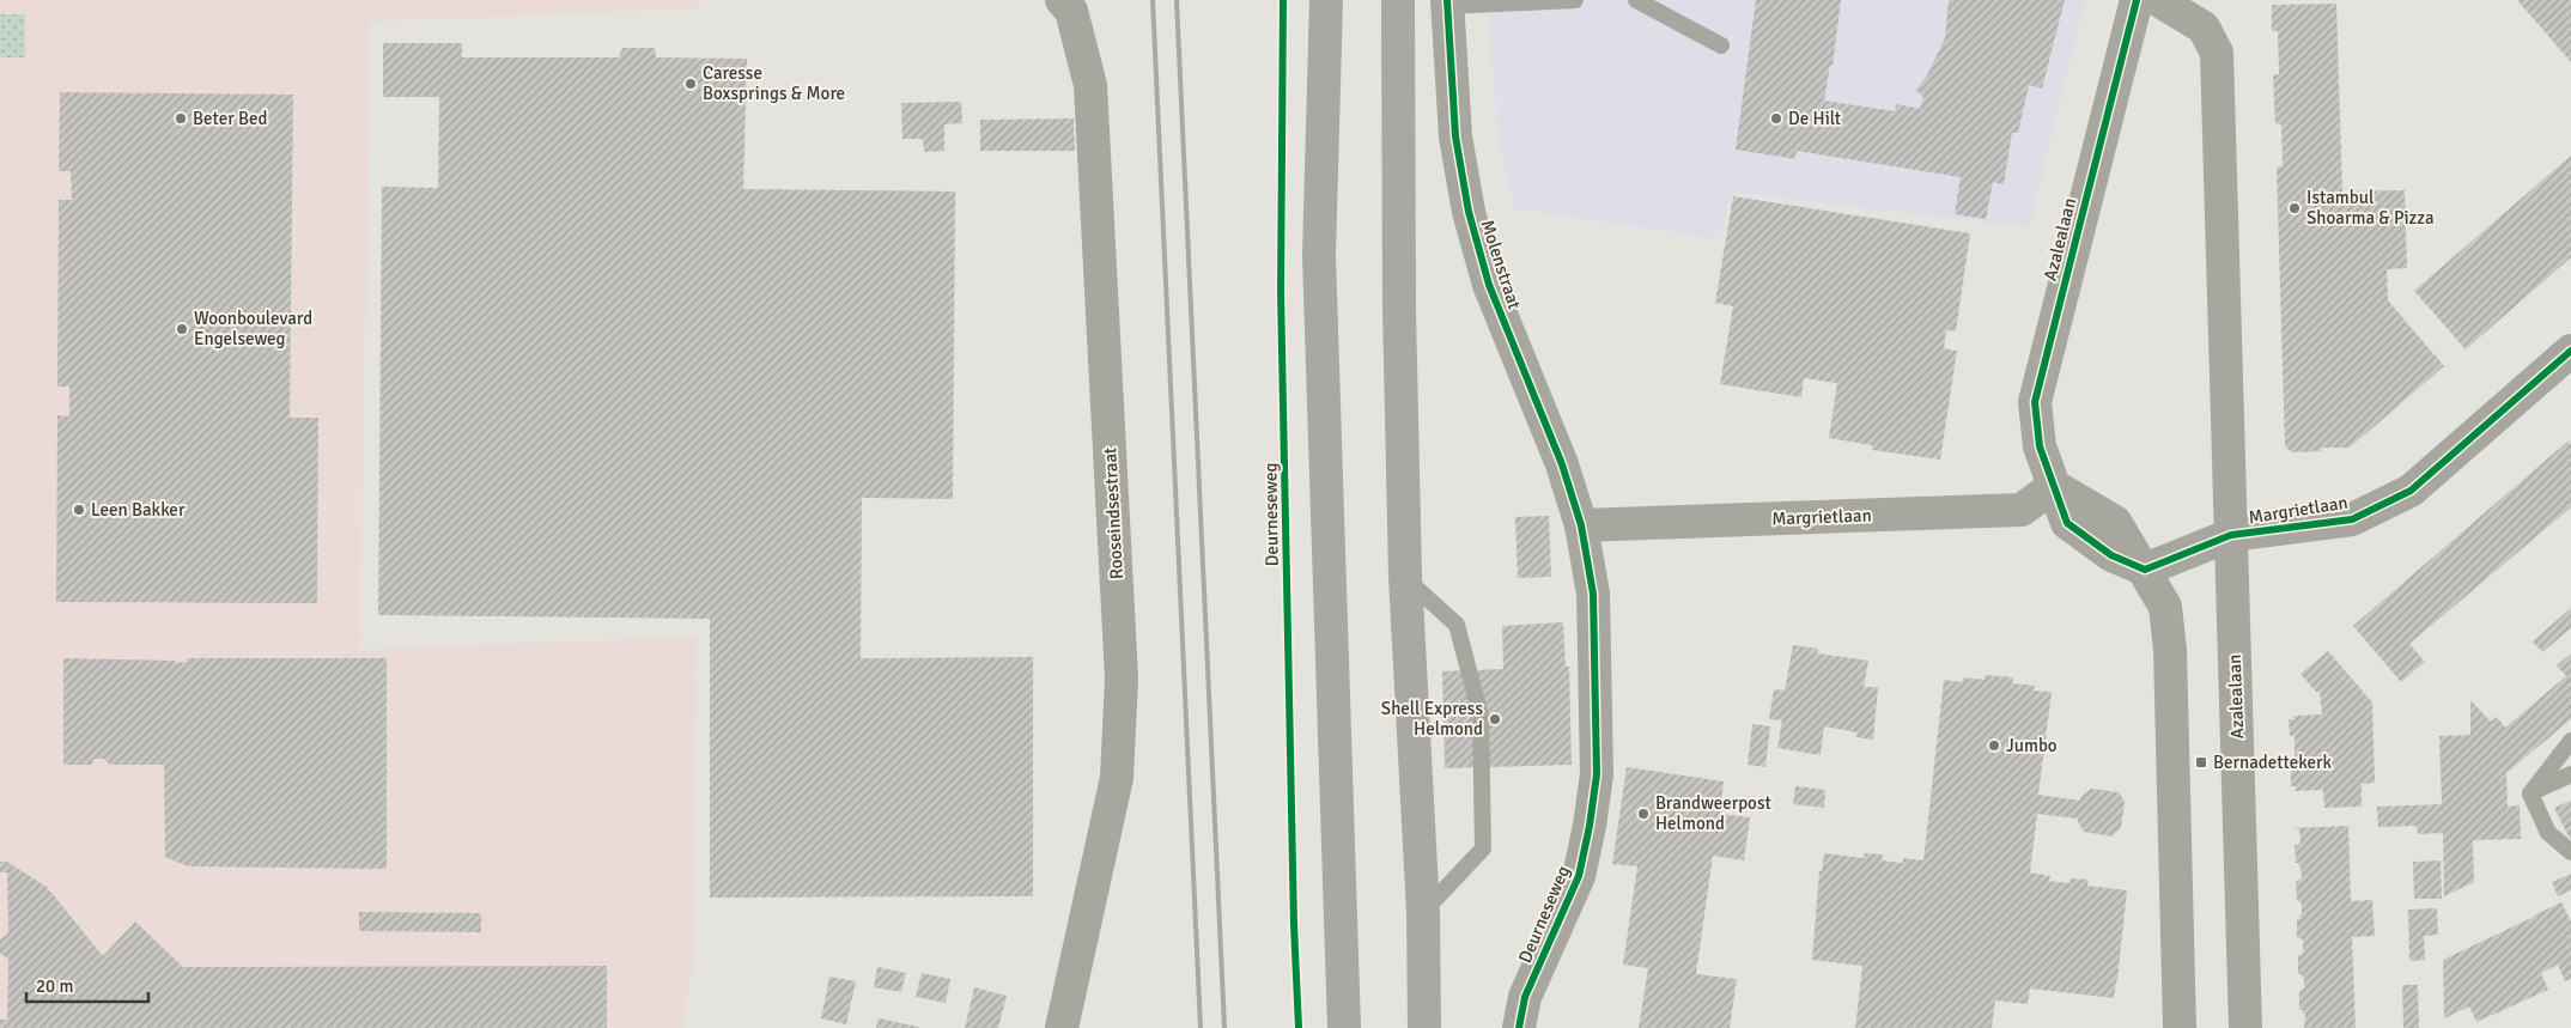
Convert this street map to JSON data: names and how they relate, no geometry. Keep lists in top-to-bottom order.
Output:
{
  "streets": {
    "street": [
      "Azalealaan",
      "Molenstraat",
      "Margrietlaan",
      "Rooseindsestraat",
      "Deurneseweg"
    ]
  },
  "crossings": [
    ["Azalealaan", "Margrietlaan"],
    ["Molenstraat", "Margrietlaan"],
    ["Molenstraat", "Deurneseweg"],
    ["Margrietlaan", "Deurneseweg"]
  ],
  "places": {
    "other": [
      "Caresse Boxsprings & More",
      "Beter Bed",
      "De Hilt",
      "Istambul Shoarma & Pizza",
      "Woonboulevard Engelseweg",
      "Leen Bakker",
      "Shell Express Helmond",
      "Jumbo",
      "Brandweerpost Helmond"
    ],
    "transit": ["Bernadettekerk"]
  },
  "scale_bar": "20 m"
}
